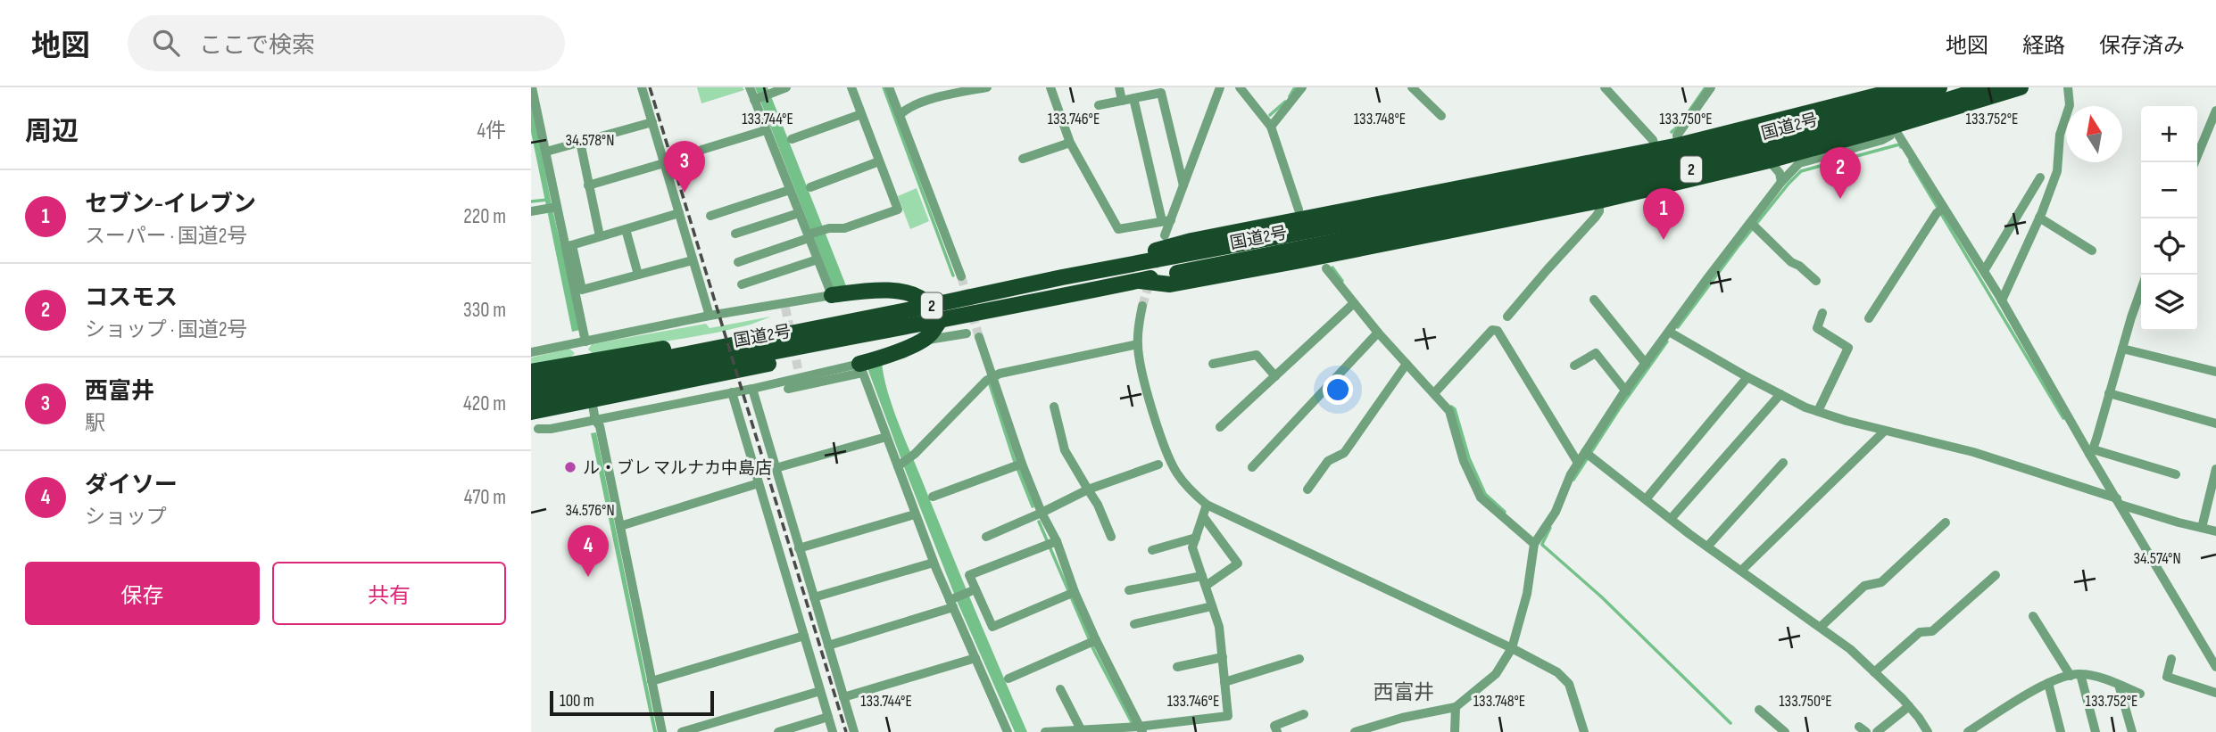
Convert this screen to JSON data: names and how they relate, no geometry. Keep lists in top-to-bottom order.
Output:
{
  "streets": {
    "highway": ["国道2号", "2"]
  },
  "districts": ["西富井"],
  "places": ["ル・ブレ マルナカ中島店"],
  "scale_bar": "100 m",
  "north": "top",
  "page": {
    "header": "地図",
    "search": "ここで検索",
    "nav": ["地図", "経路", "保存済み"],
    "heading": ["周辺", "4件"],
    "map_buttons": ["+", "−"],
    "pins": [
      "3",
      "2",
      "1",
      "4"
    ],
    "list": [
      {
        "mark": "1",
        "name": "セブン-イレブン",
        "note": "スーパー · 国道2号",
        "value": "220 m"
      },
      {
        "mark": "2",
        "name": "コスモス",
        "note": "ショップ · 国道2号",
        "value": "330 m"
      },
      {
        "mark": "3",
        "name": "西富井",
        "note": "駅",
        "value": "420 m"
      },
      {
        "mark": "4",
        "name": "ダイソー",
        "note": "ショップ",
        "value": "470 m"
      }
    ],
    "buttons": ["保存", "共有"],
    "scale": "100 m"
  },
  "coordinates": [
    "133.744°E",
    "133.746°E",
    "133.748°E",
    "133.750°E",
    "133.752°E",
    "34.578°N",
    "34.576°N",
    "34.574°N"
  ]
}
